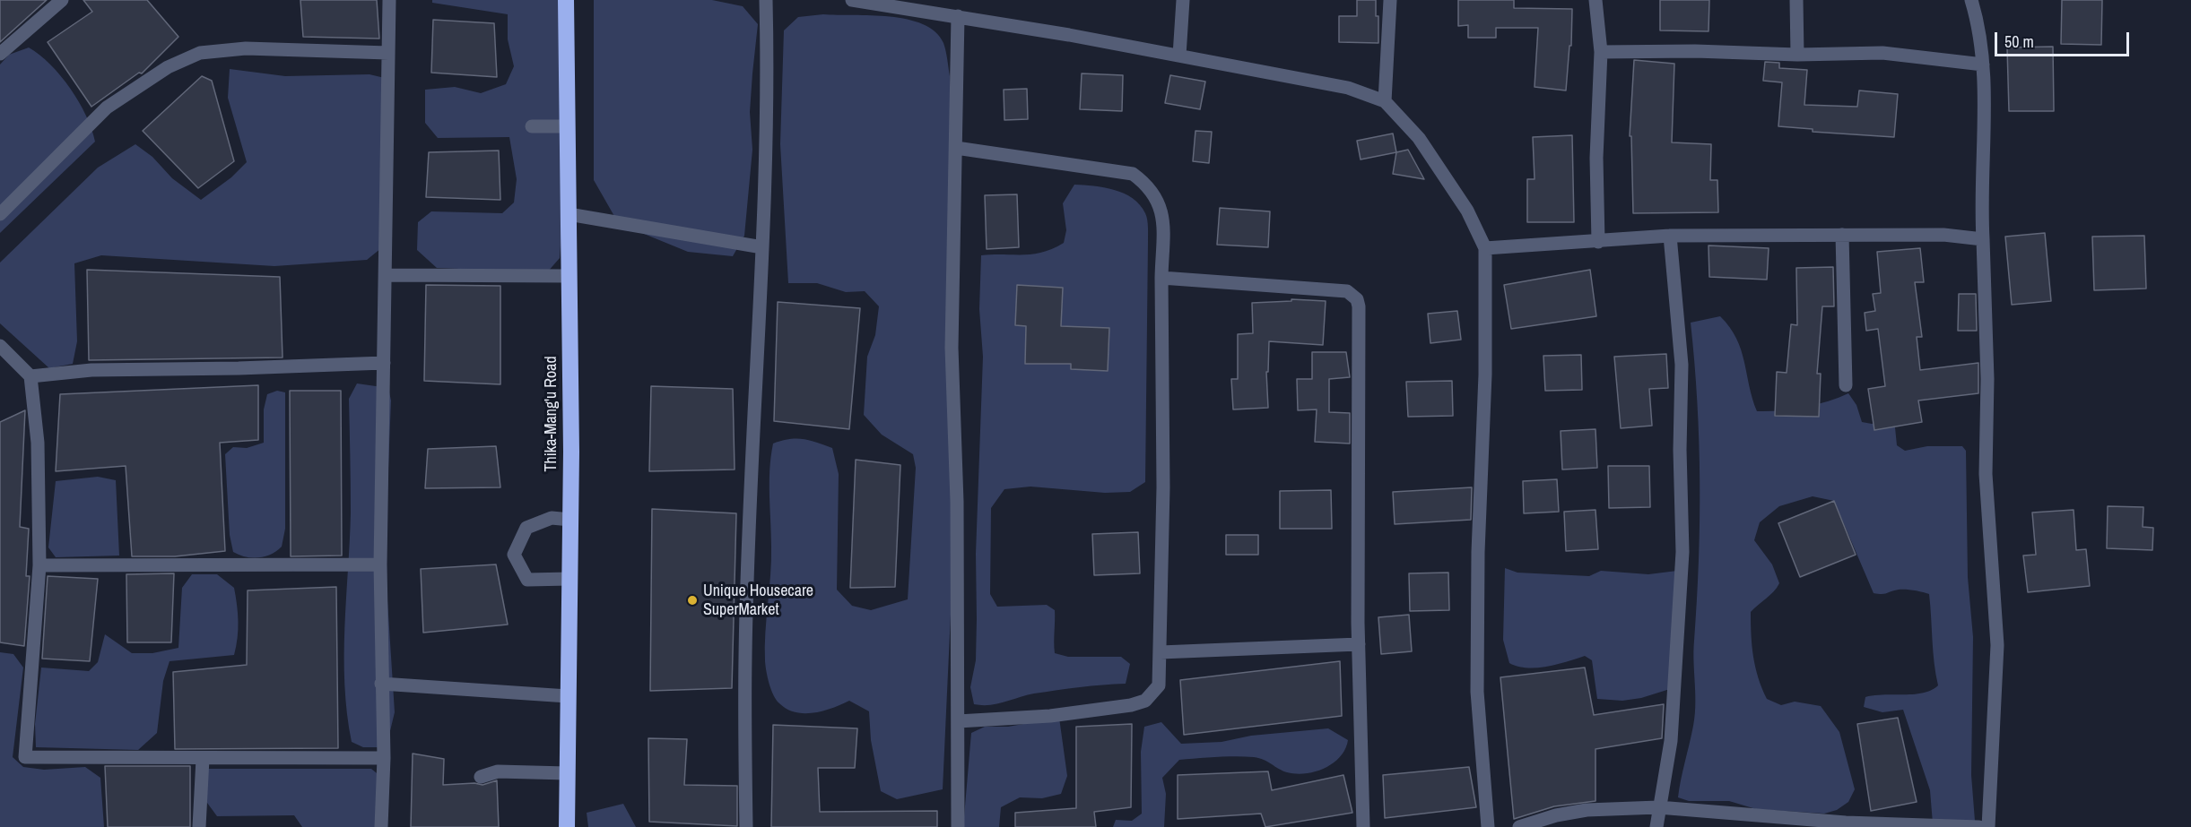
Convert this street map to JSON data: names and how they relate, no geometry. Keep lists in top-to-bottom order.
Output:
{
  "streets": {
    "highway": ["Thika-Mang'u Road"]
  },
  "places": ["Unique Housecare SuperMarket"],
  "scale_bar": "50 m"
}
